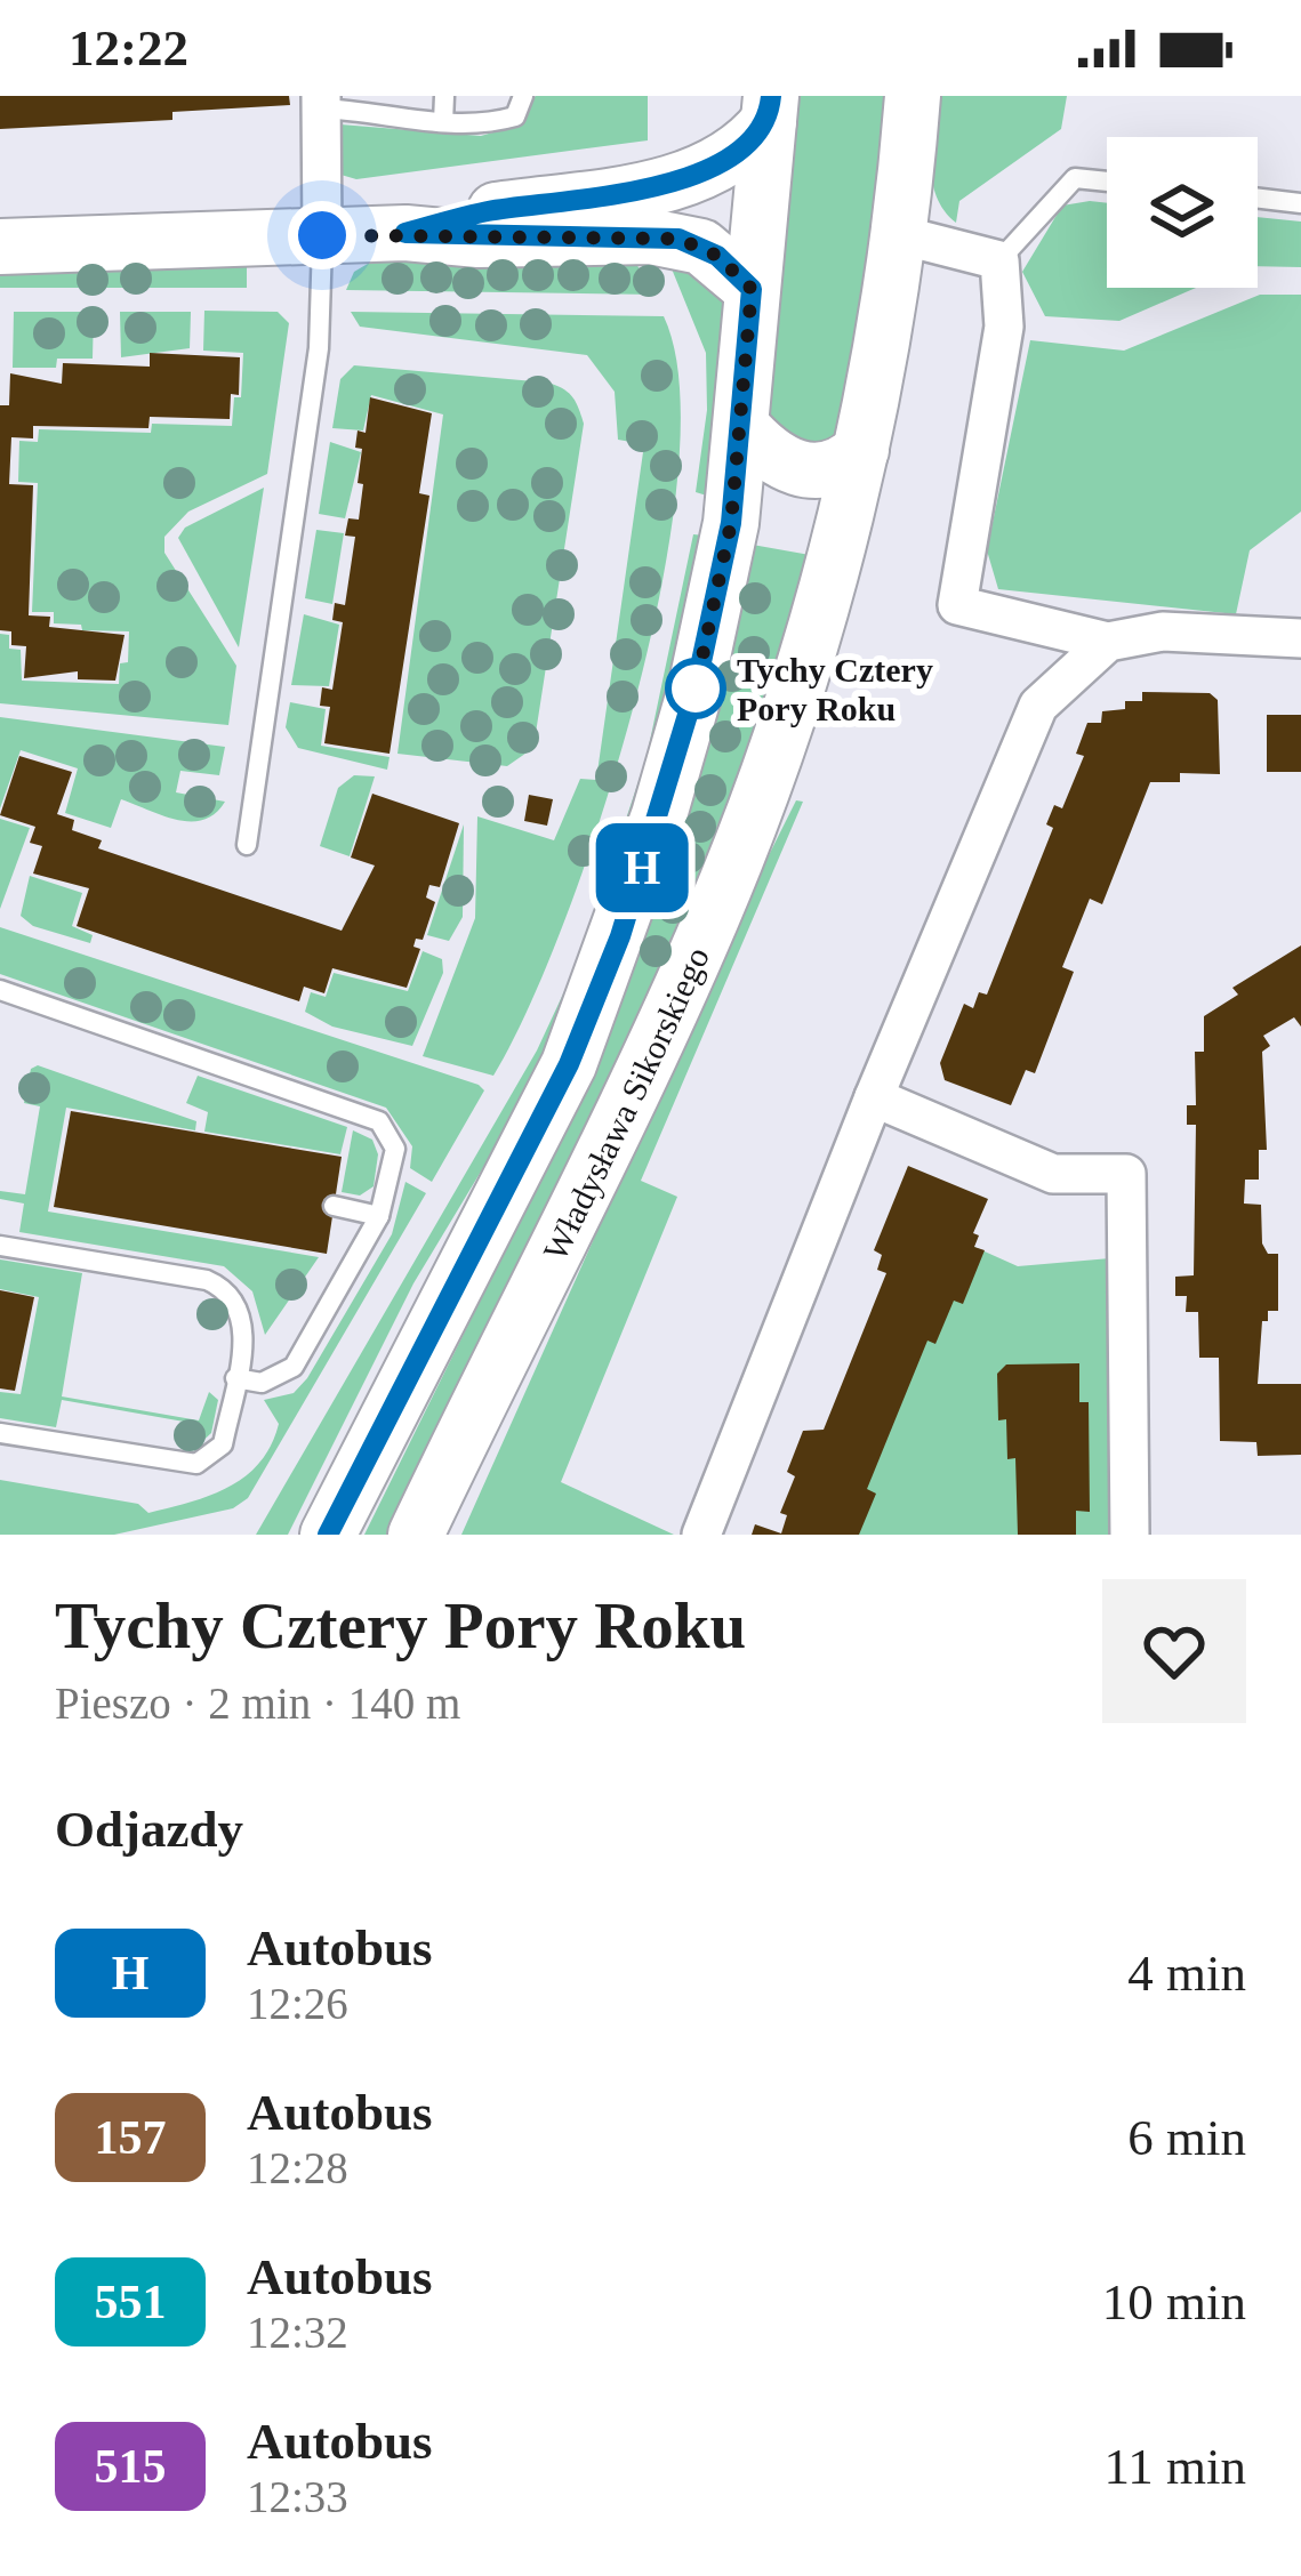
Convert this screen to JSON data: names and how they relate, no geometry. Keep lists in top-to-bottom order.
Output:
{
  "streets": {
    "street": ["Władysława Sikorskiego"]
  },
  "places": ["Tychy Cztery Pory Roku"],
  "lines": ["bus line H"],
  "page": {
    "status": "12:22",
    "on_map": "H",
    "heading": [
      ["Tychy Cztery Pory Roku", "Pieszo · 2 min · 140 m"],
      "Odjazdy"
    ],
    "list": [
      {
        "mark": "H",
        "name": "Autobus",
        "note": "12:26",
        "value": "4 min"
      },
      {
        "mark": "157",
        "name": "Autobus",
        "note": "12:28",
        "value": "6 min"
      },
      {
        "mark": "551",
        "name": "Autobus",
        "note": "12:32",
        "value": "10 min"
      },
      {
        "mark": "515",
        "name": "Autobus",
        "note": "12:33",
        "value": "11 min"
      }
    ]
  }
}
